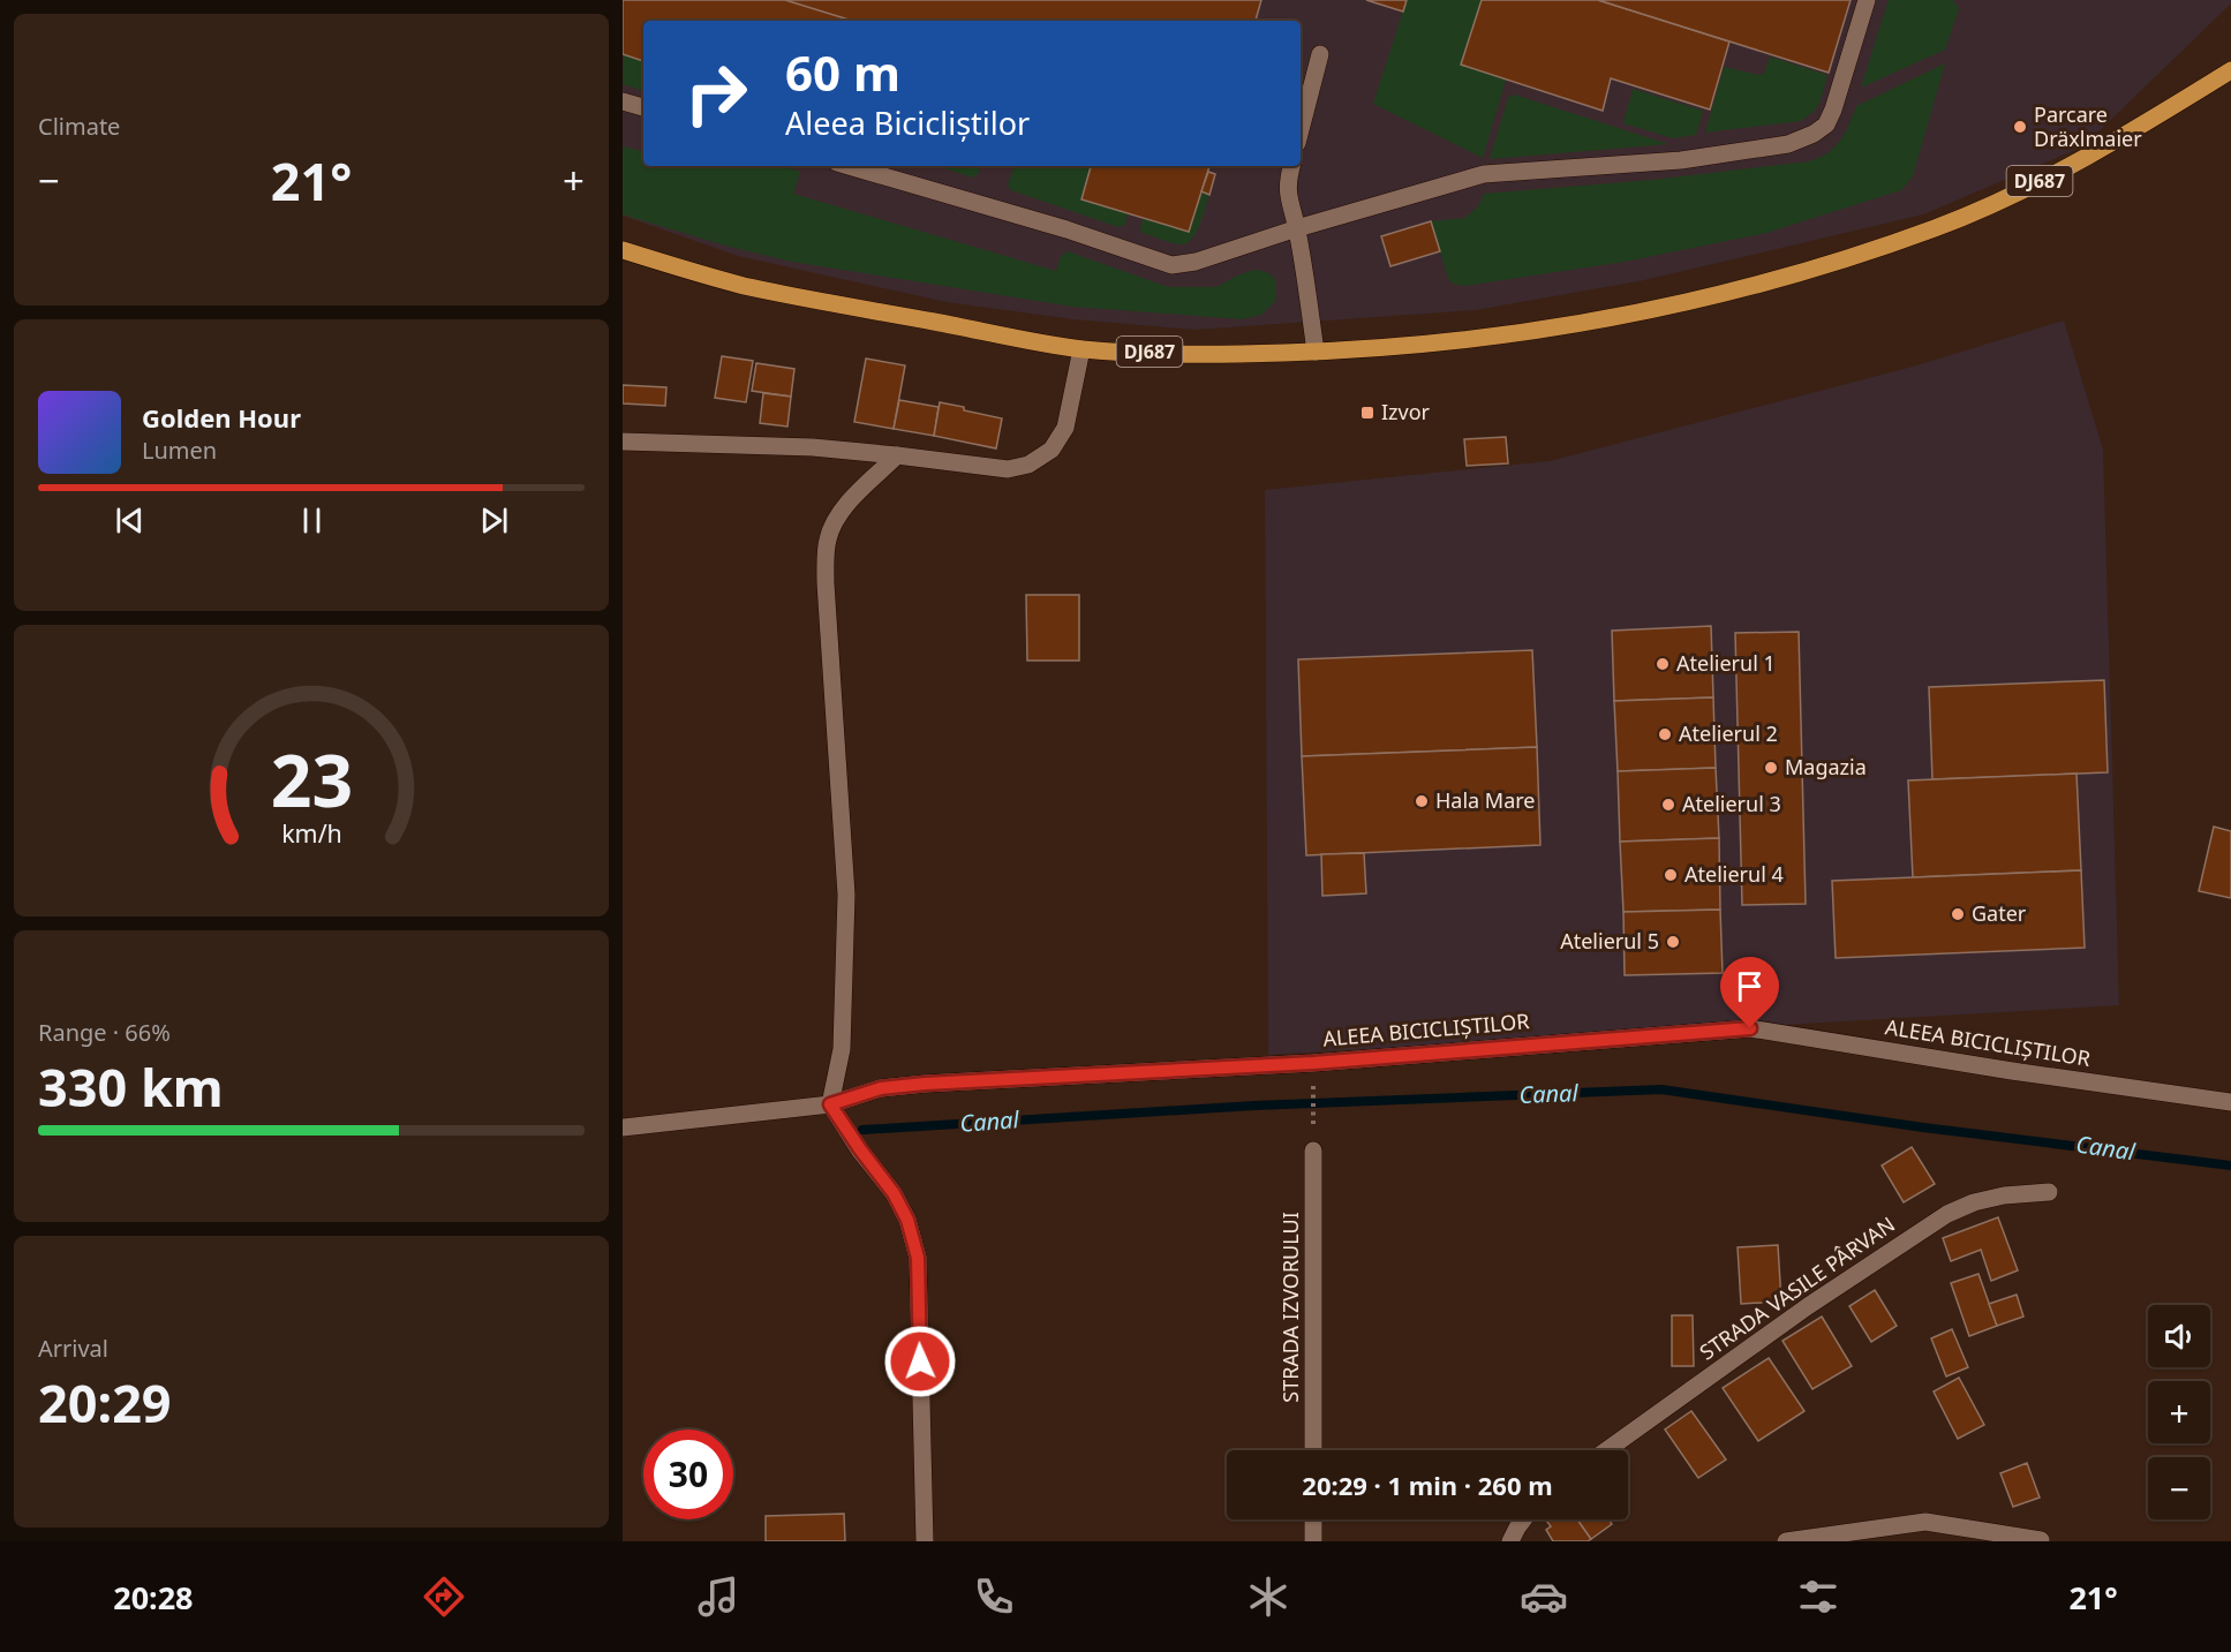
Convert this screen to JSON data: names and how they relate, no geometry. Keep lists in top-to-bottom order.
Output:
{
  "streets": {
    "main road": ["DJ687"],
    "street": ["ALEEA BICICLIȘTILOR", "STRADA VASILE PÂRVAN", "STRADA IZVORULUI"]
  },
  "water": ["Canal"],
  "places": {
    "other": [
      "Parcare Dräxlmaier",
      "Atelierul 1",
      "Atelierul 2",
      "Magazia",
      "Hala Mare",
      "Atelierul 3",
      "Atelierul 4",
      "Gater",
      "Atelierul 5"
    ],
    "transit": ["Izvor"]
  },
  "page": {
    "tile": [
      "Climate",
      ["Range · 66%", "330 km"],
      ["Arrival", "20:29"]
    ],
    "turn": ["60 m", "Aleea Bicicliștilor"],
    "heat": ["−", "21°", "+"],
    "song": ["Golden Hour", "Lumen"],
    "map_buttons": ["+", "−"],
    "limit": "30",
    "trip": "20:29 · 1 min · 260 m",
    "tabs": ["20:28", "21°"],
    "gauge": ["23", "km/h"]
  }
}
